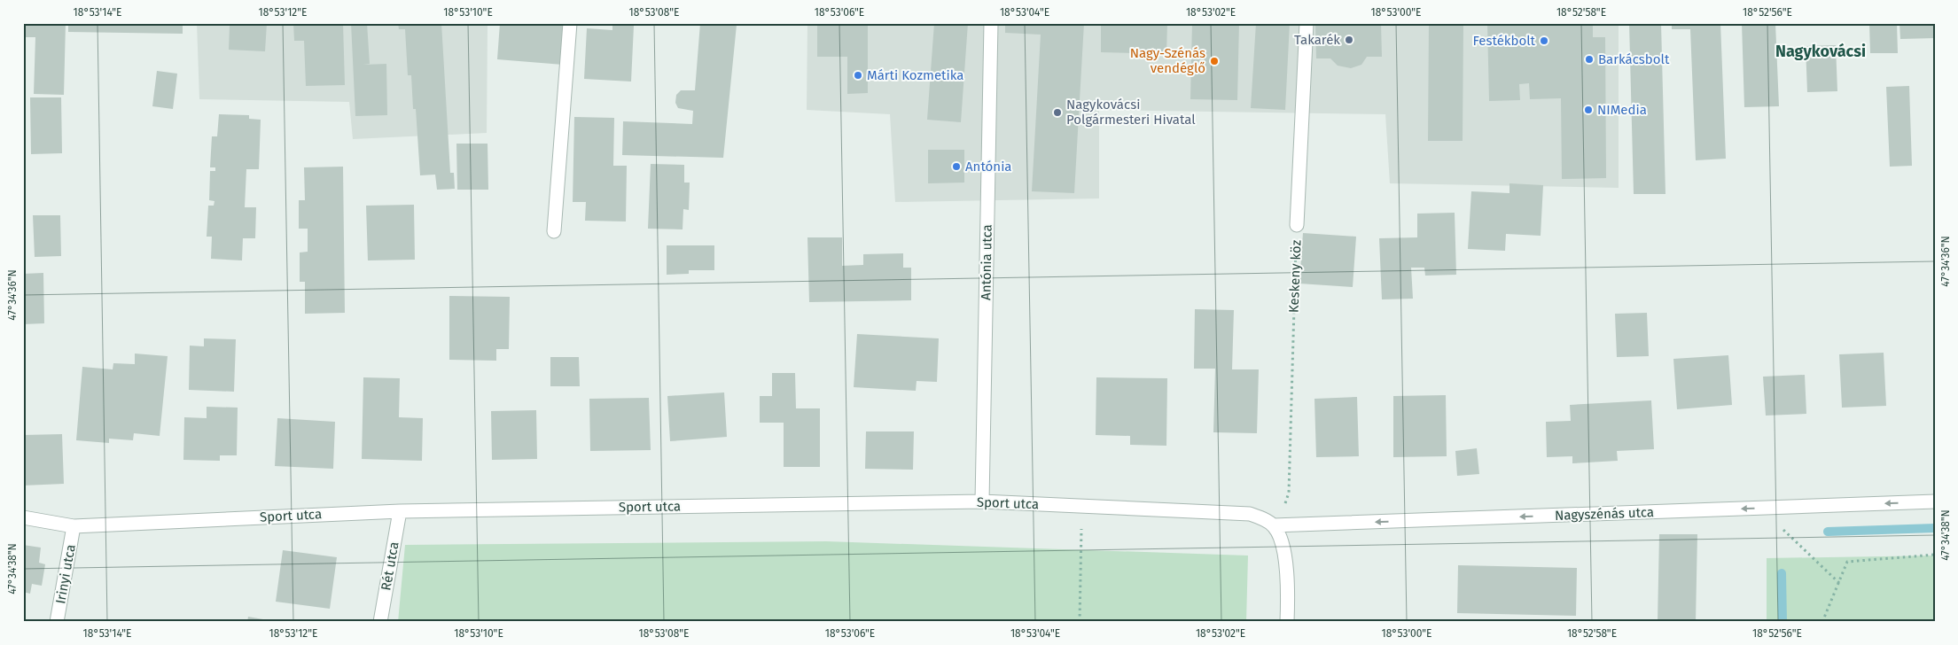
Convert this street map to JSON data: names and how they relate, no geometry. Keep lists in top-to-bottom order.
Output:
{
  "streets": {
    "street": [
      "Antónia utca",
      "Keskeny köz",
      "Sport utca",
      "Nagyszénás utca",
      "Rét utca",
      "Irinyi utca"
    ]
  },
  "crossings": [
    ["Antónia utca", "Sport utca"],
    ["Keskeny köz", "Sport utca"],
    ["Keskeny köz", "Nagyszénás utca"],
    ["Sport utca", "Nagyszénás utca"],
    ["Sport utca", "Rét utca"],
    ["Sport utca", "Irinyi utca"]
  ],
  "one_way": ["Nagyszénás utca"],
  "districts": ["Nagykovácsi"],
  "places": [
    "Takarék",
    "Festékbolt",
    "Barkácsbolt",
    "Nagy-Szénás vendéglő",
    "Márti Kozmetika",
    "NIMedia",
    "Nagykovácsi Polgármesteri Hivatal",
    "Antónia"
  ],
  "coordinates": [
    "18°53'14\"E",
    "18°53'12\"E",
    "18°53'10\"E",
    "18°53'08\"E",
    "18°53'06\"E",
    "18°53'04\"E",
    "18°53'02\"E",
    "18°53'00\"E",
    "18°52'58\"E",
    "18°52'56\"E",
    "47°34'36\"N",
    "47°34'38\"N"
  ]
}
